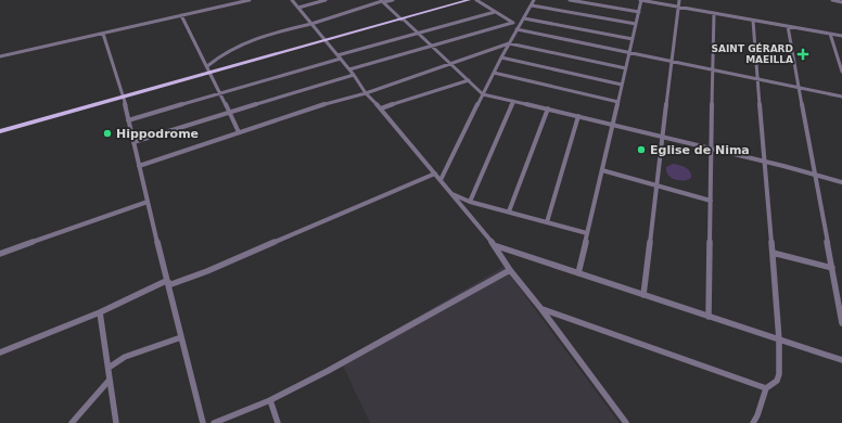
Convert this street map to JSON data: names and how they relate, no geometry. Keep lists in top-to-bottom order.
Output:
{
  "places": {
    "health": ["SAINT GÉRARD MAEILLA"],
    "other": ["Hippodrome", "Eglise de Nima"]
  }
}
